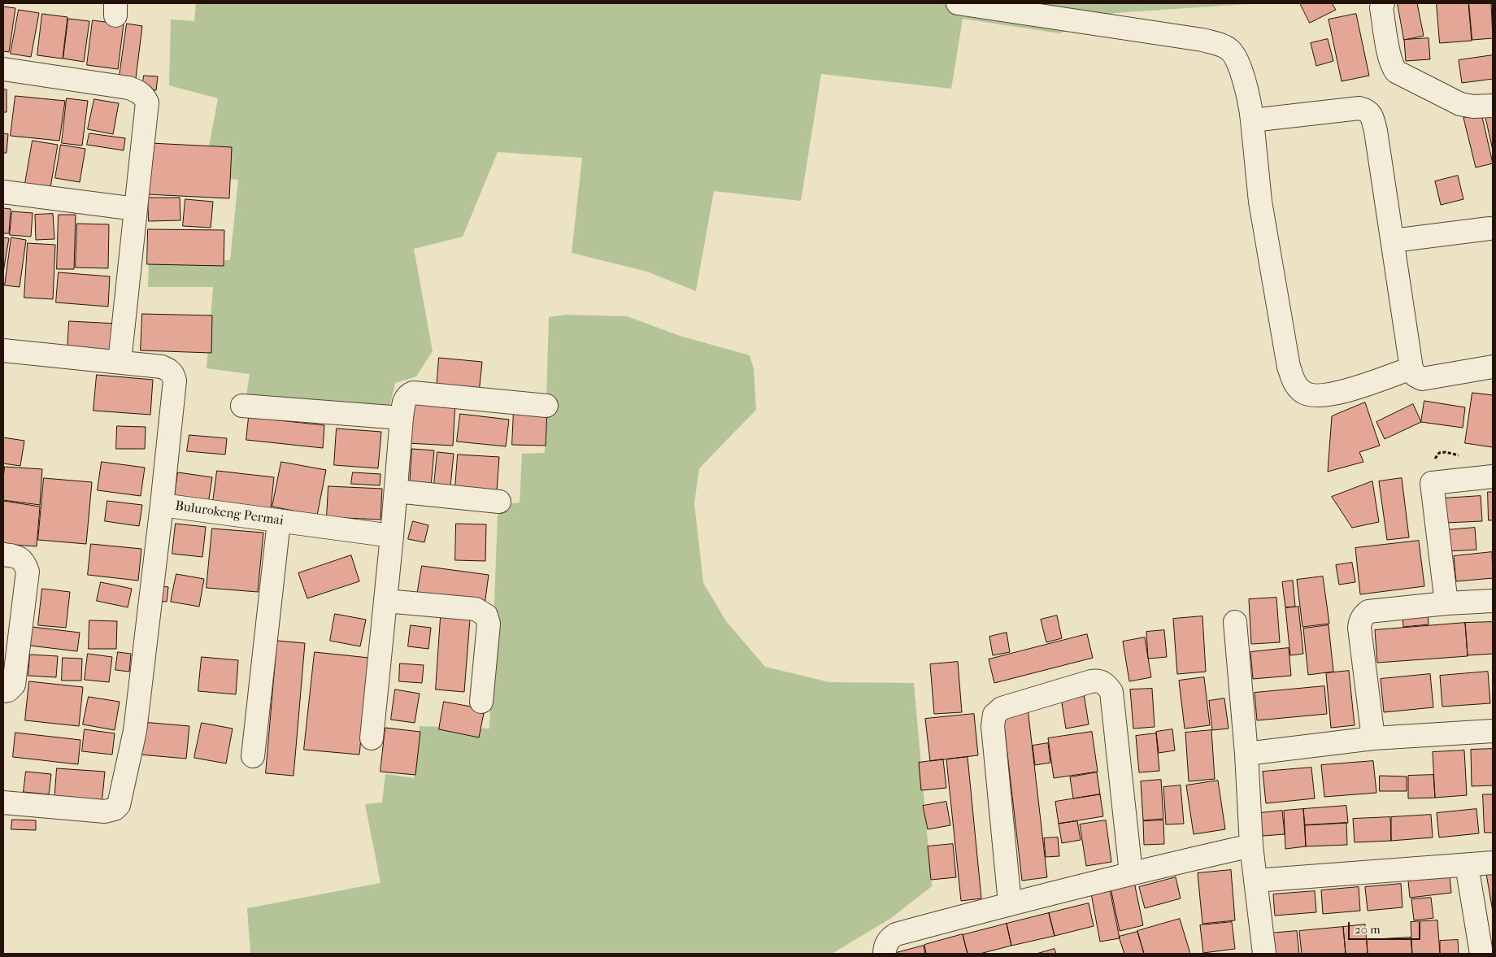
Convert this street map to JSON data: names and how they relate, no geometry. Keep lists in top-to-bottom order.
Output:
{
  "streets": {
    "street": ["Bulurokeng Permai"]
  },
  "scale_bar": "20 m"
}
